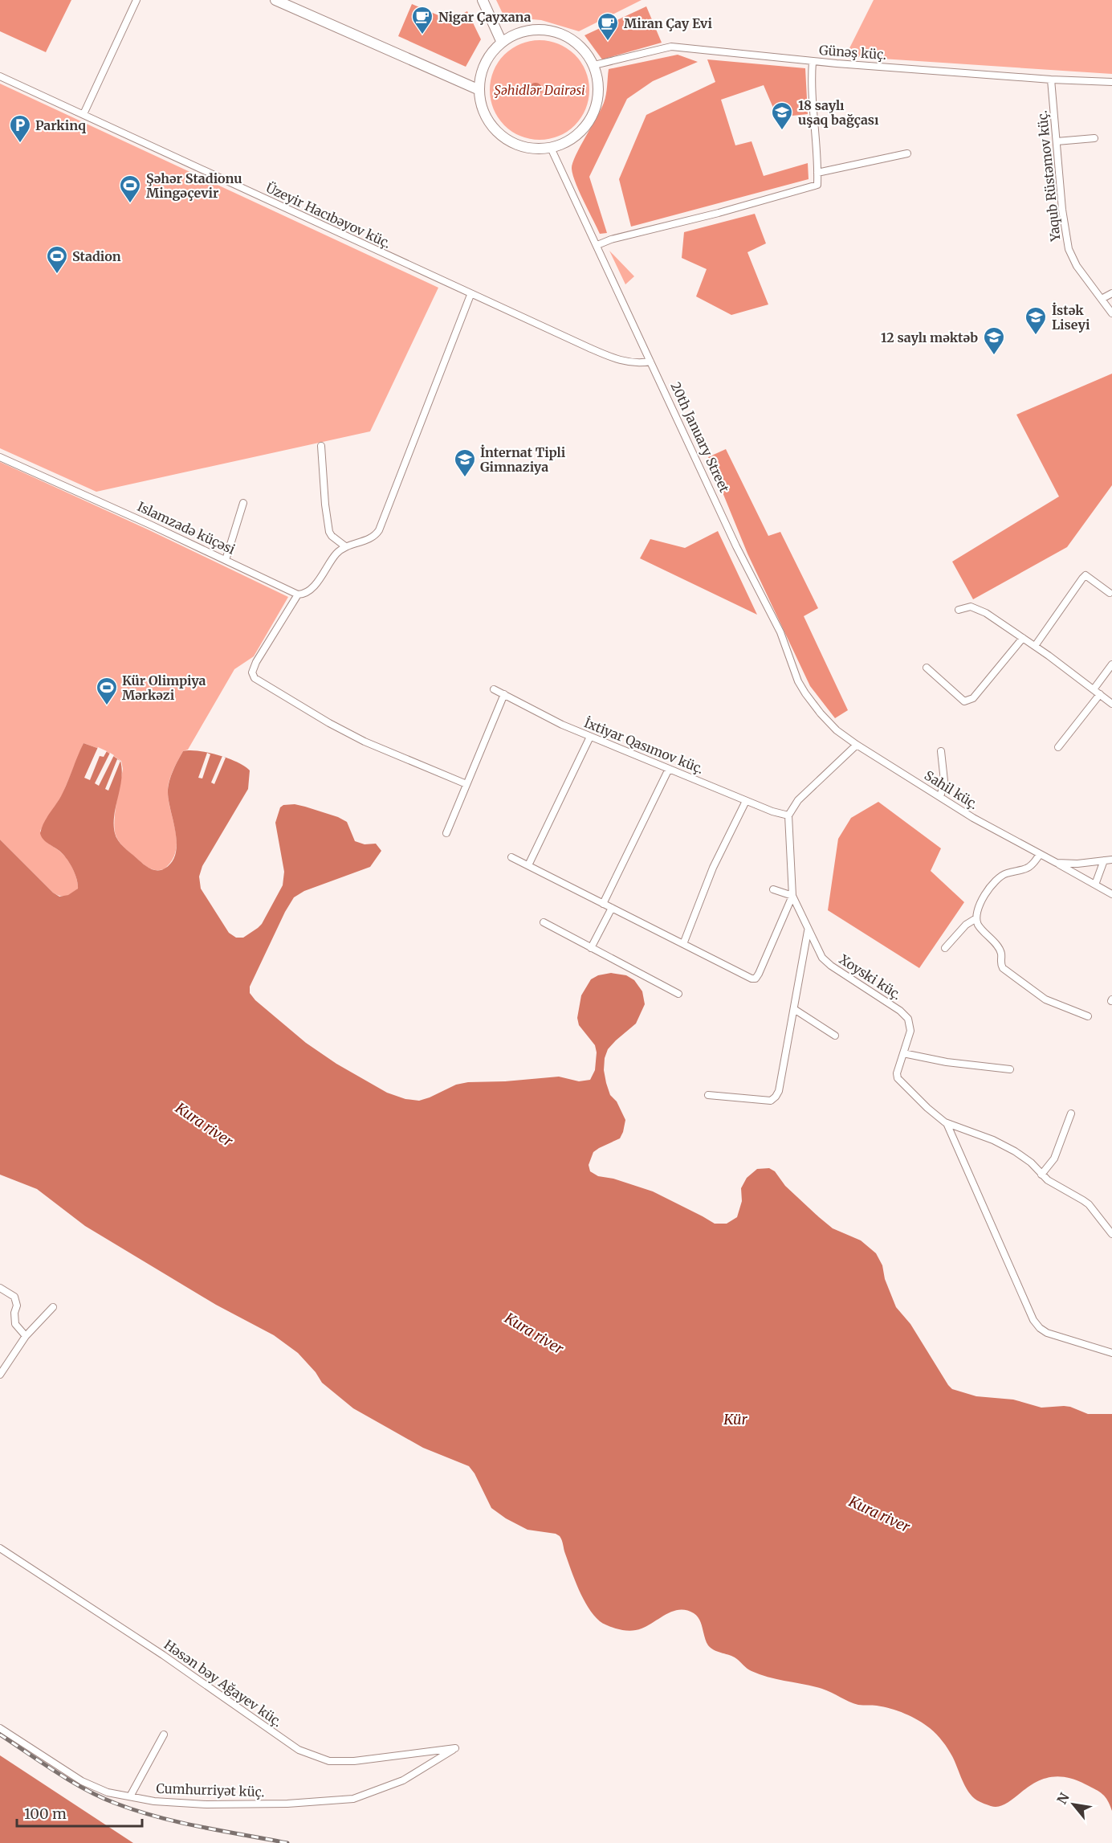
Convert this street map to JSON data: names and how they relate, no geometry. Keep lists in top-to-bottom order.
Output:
{
  "streets": {
    "street": [
      "Günəş küç.",
      "Yaqub Rüstəmov küç.",
      "Üzeyir Hacıbəyov küç.",
      "20th January Street",
      "Islamzadə küçəsi",
      "İxtiyar Qasımov küç.",
      "Sahil küç.",
      "Xoyski küç.",
      "Həsən bəy Ağayev küç.",
      "Cumhurriyət küç."
    ]
  },
  "crossings": [
    ["Günəş küç.", "Yaqub Rüstəmov küç."],
    ["Günəş küç.", "20th January Street"],
    ["Üzeyir Hacıbəyov küç.", "20th January Street"],
    ["20th January Street", "Sahil küç."],
    ["İxtiyar Qasımov küç.", "Xoyski küç."],
    ["Həsən bəy Ağayev küç.", "Cumhurriyət küç."]
  ],
  "water": ["Kura river", "Kür"],
  "parks": ["Şəhidlər Dairəsi"],
  "places": {
    "cafe": ["Nigar Çayxana", "Miran Çay Evi"],
    "school or university": [
      "18 saylı uşaq bağçası",
      "İstək Liseyi",
      "12 saylı məktəb",
      "İnternat Tipli Gimnaziya"
    ],
    "parking": ["Parkinq"],
    "sports": ["Şəhər Stadionu Mingəçevir", "Stadion", "Kür Olimpiya Mərkəzi"]
  },
  "scale_bar": "100 m",
  "north": "top left"
}
